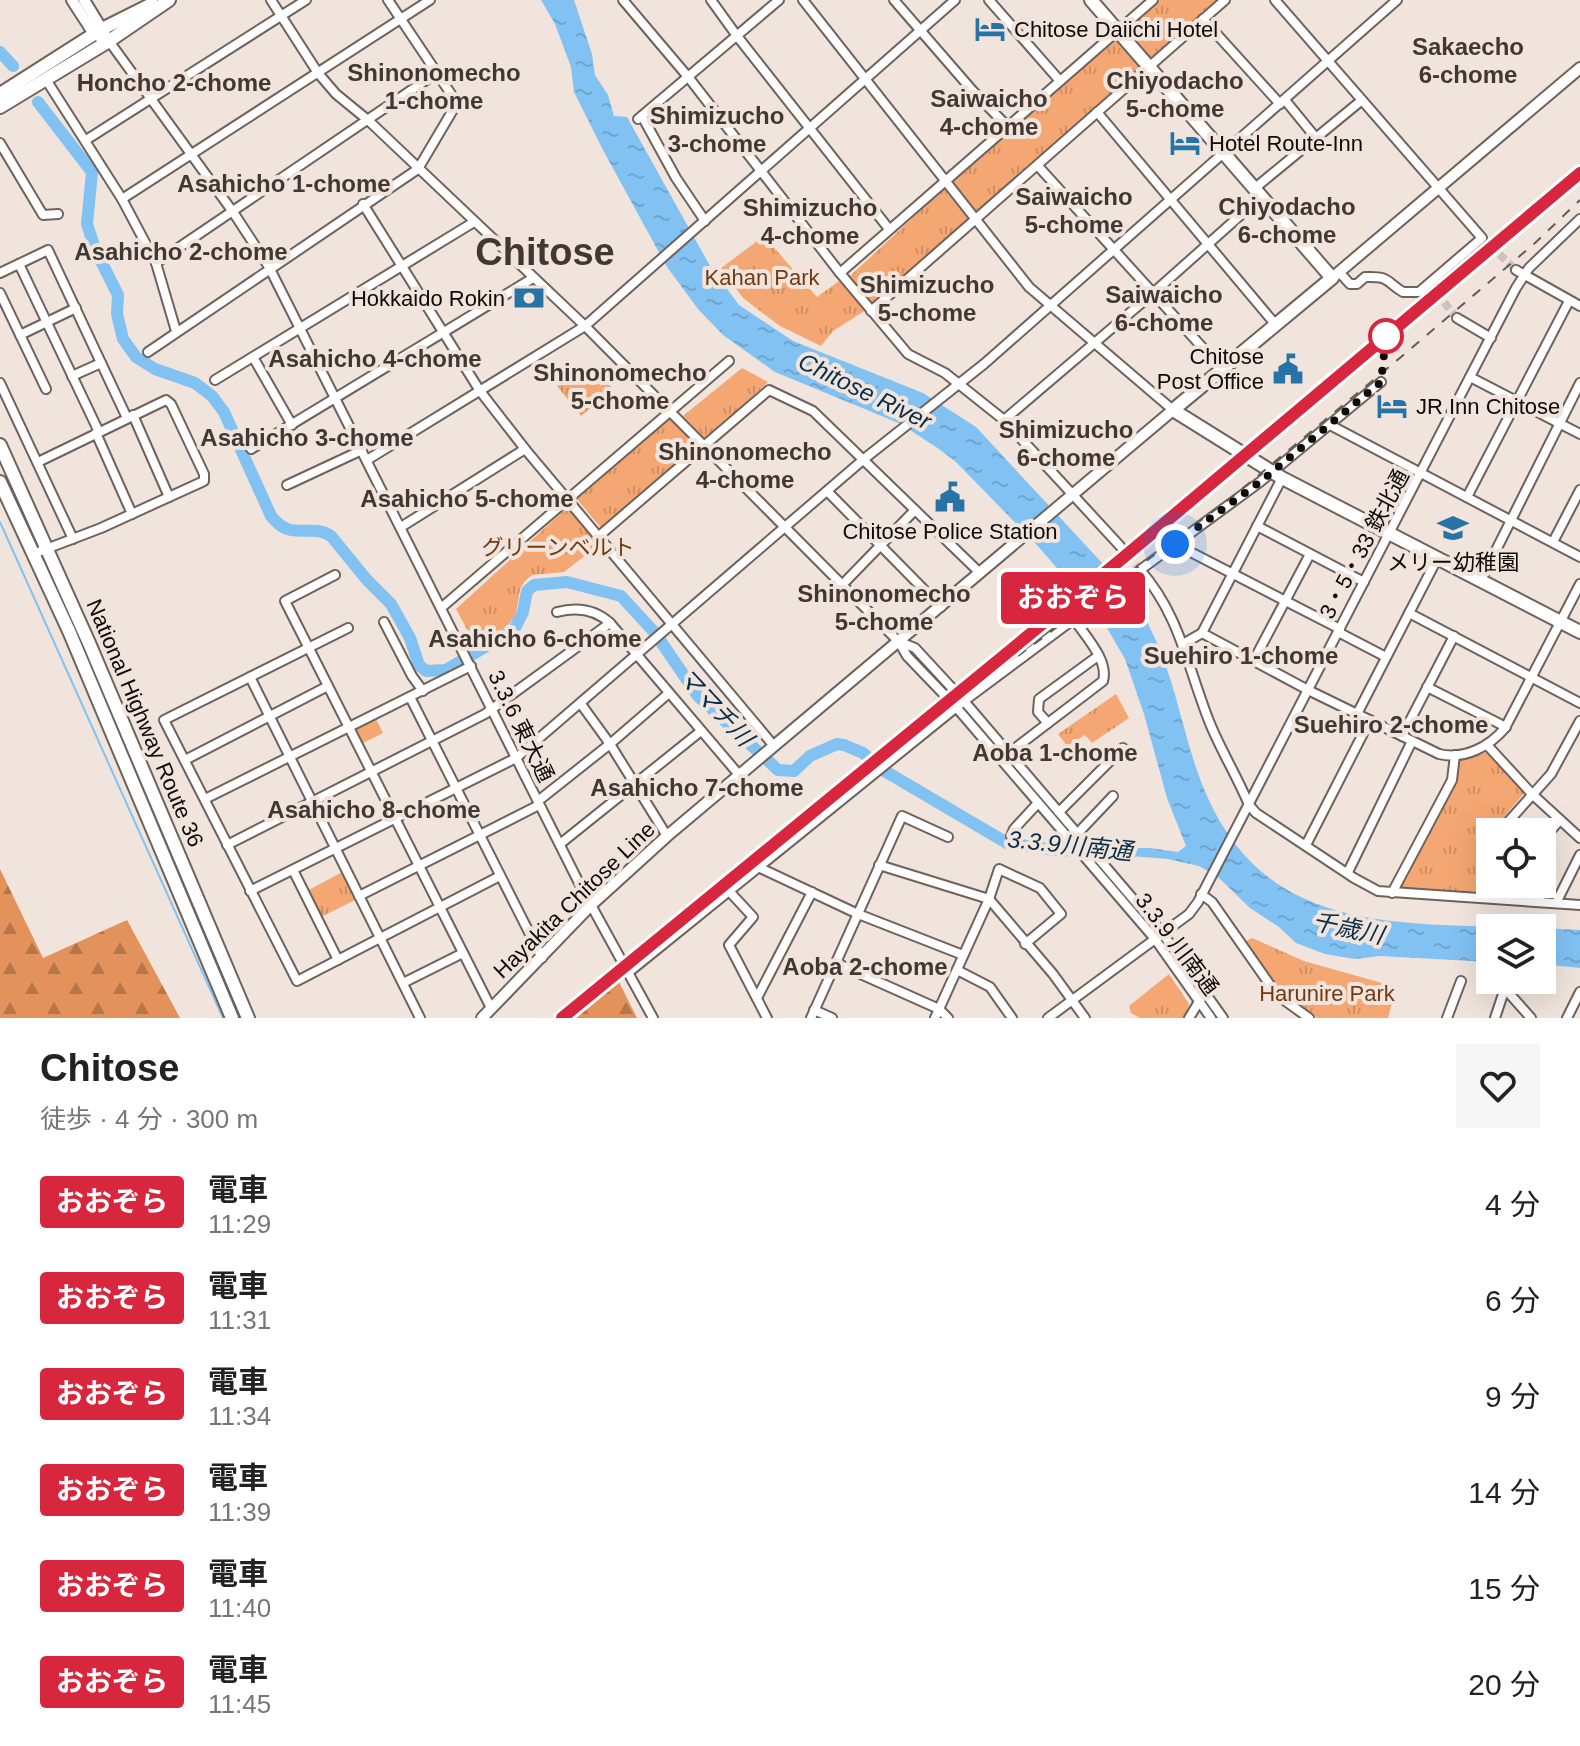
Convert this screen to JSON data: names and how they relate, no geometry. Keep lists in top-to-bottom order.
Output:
{
  "streets": {
    "highway": ["National Highway Route 36"],
    "main road": ["Hayakita Chitose Line"],
    "street": ["3・5・33 鉄北通", "3.3.6 東大通", "3.3.9 川南通"]
  },
  "crossings": [
    ["3・5・33 鉄北通", "3.3.9 川南通"],
    ["3.3.6 東大通", "Hayakita Chitose Line"]
  ],
  "districts": [
    "Sakaecho 6-chome",
    "Shinonomecho 1-chome",
    "Chiyodacho 5-chome",
    "Honcho 2-chome",
    "Saiwaicho 4-chome",
    "Shimizucho 3-chome",
    "Asahicho 1-chome",
    "Saiwaicho 5-chome",
    "Chiyodacho 6-chome",
    "Shimizucho 4-chome",
    "Asahicho 2-chome",
    "Chitose",
    "Shimizucho 5-chome",
    "Saiwaicho 6-chome",
    "Asahicho 4-chome",
    "Shinonomecho 5-chome",
    "Shimizucho 6-chome",
    "Asahicho 3-chome",
    "Shinonomecho 4-chome",
    "Asahicho 5-chome",
    "Shinonomecho 5-chome",
    "Asahicho 6-chome",
    "Suehiro 1-chome",
    "Suehiro 2-chome",
    "Aoba 1-chome",
    "Asahicho 7-chome",
    "Asahicho 8-chome",
    "Aoba 2-chome"
  ],
  "water": [
    "Chitose River",
    "ママチ川",
    "3.3.9川南通",
    "千歳川"
  ],
  "parks": ["Kahan Park", "グリーンベルト", "Harunire Park"],
  "places": {
    "hotel": ["Chitose Daiichi Hotel", "Hotel Route-Inn", "JR Inn Chitose"],
    "bank": ["Hokkaido Rokin"],
    "public building": ["Chitose Post Office", "Chitose Police Station"],
    "school or university": ["メリー幼稚園"]
  },
  "page": {
    "on_map": "おおぞら",
    "heading": ["Chitose", "徒歩 · 4 分 · 300 m"],
    "list": [
      {
        "mark": "おおぞら",
        "name": "電車",
        "note": "11:29",
        "value": "4 分"
      },
      {
        "mark": "おおぞら",
        "name": "電車",
        "note": "11:31",
        "value": "6 分"
      },
      {
        "mark": "おおぞら",
        "name": "電車",
        "note": "11:34",
        "value": "9 分"
      },
      {
        "mark": "おおぞら",
        "name": "電車",
        "note": "11:39",
        "value": "14 分"
      },
      {
        "mark": "おおぞら",
        "name": "電車",
        "note": "11:40",
        "value": "15 分"
      },
      {
        "mark": "おおぞら",
        "name": "電車",
        "note": "11:45",
        "value": "20 分"
      }
    ]
  }
}
